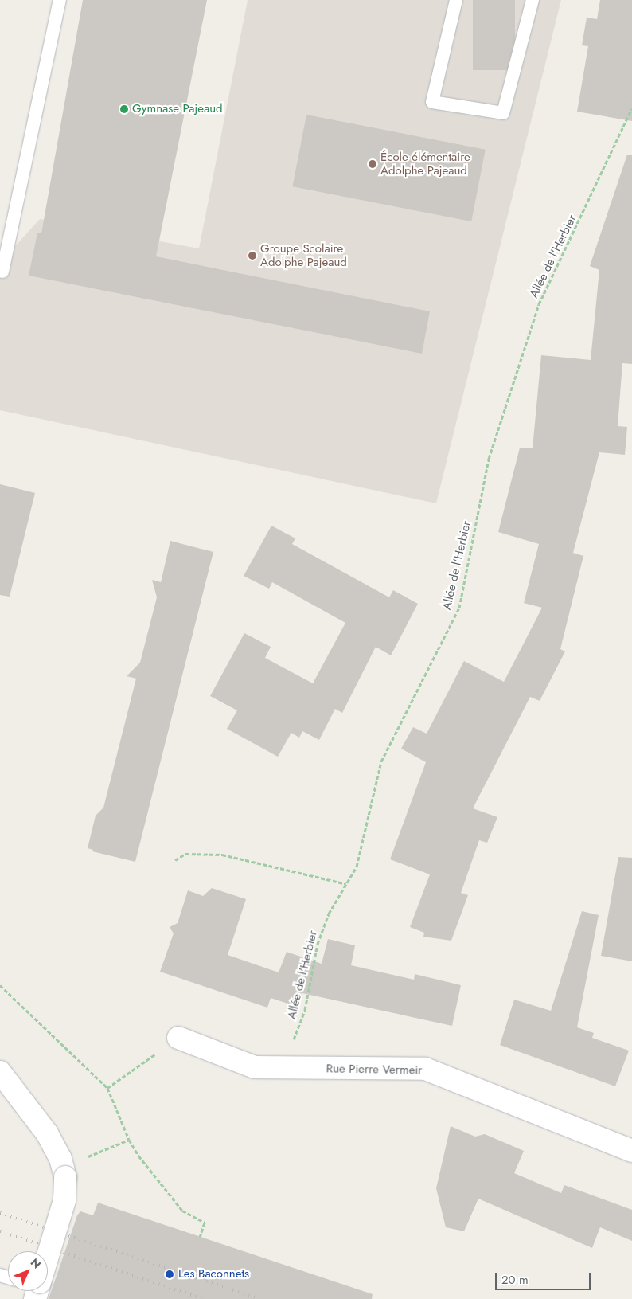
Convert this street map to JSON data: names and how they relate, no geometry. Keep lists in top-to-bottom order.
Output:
{
  "streets": {
    "street": ["Rue Pierre Vermeir"],
    "path": ["Allée de l'Herbier"]
  },
  "crossings": [
    ["Allée de l'Herbier", "Rue Pierre Vermeir"]
  ],
  "places": [
    "Gymnase Pajeaud",
    "École élémentaire Adolphe Pajeaud",
    "Groupe Scolaire Adolphe Pajeaud",
    "Les Baconnets"
  ],
  "scale_bar": "20 m",
  "north": "top right"
}
